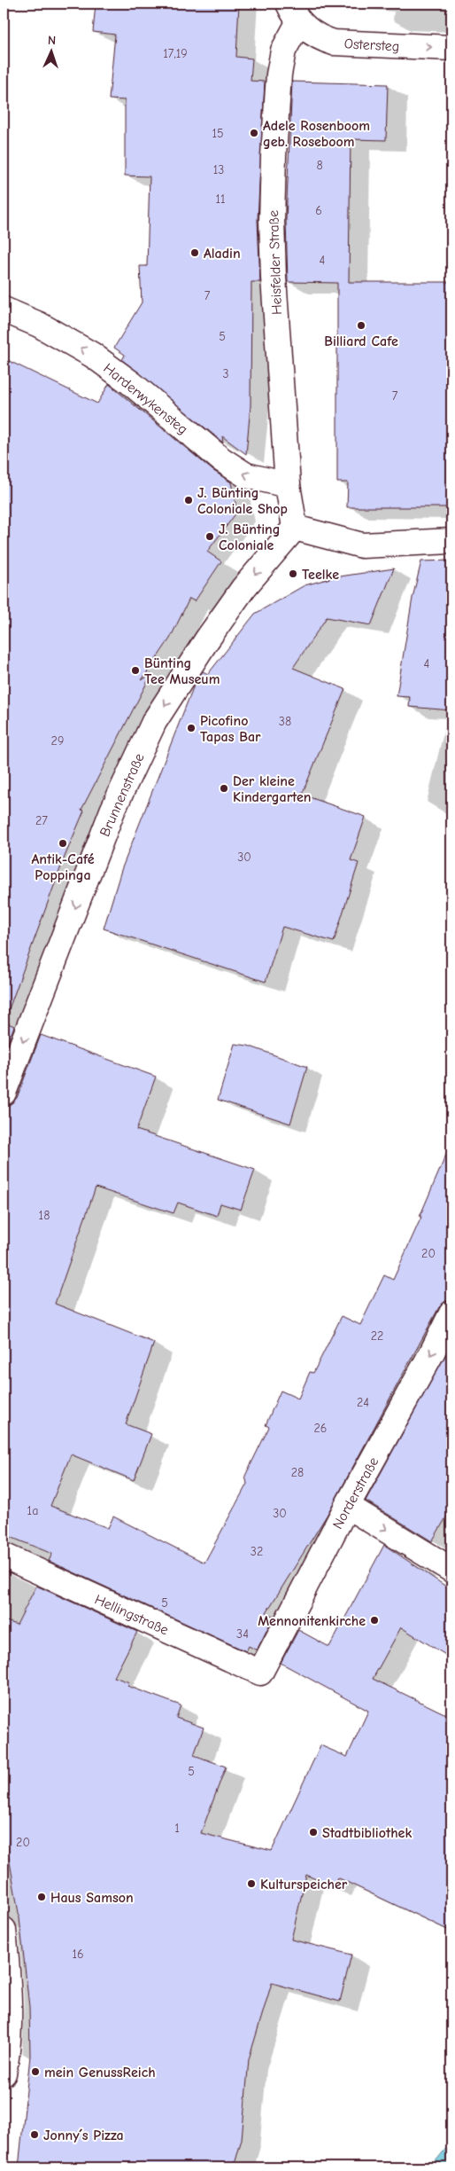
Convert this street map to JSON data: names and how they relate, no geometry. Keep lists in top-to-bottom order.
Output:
{
  "streets": {
    "street": [
      "Ostersteg",
      "Heisfelder Straße",
      "Harderwykensteg",
      "Brunnenstraße",
      "Norderstraße",
      "Hellingstraße"
    ]
  },
  "crossings": [
    ["Ostersteg", "Heisfelder Straße"],
    ["Heisfelder Straße", "Harderwykensteg"],
    ["Heisfelder Straße", "Brunnenstraße"],
    ["Norderstraße", "Hellingstraße"]
  ],
  "one_way": [
    "Ostersteg",
    "Harderwykensteg",
    "Brunnenstraße",
    "Norderstraße"
  ],
  "places": [
    "Adele Rosenboom geb. Roseboom",
    "Aladin",
    "Billiard Cafe",
    "J. Bünting Coloniale Shop",
    "J. Bünting Coloniale",
    "Teelke",
    "Bünting Tee Museum",
    "Picofino Tapas Bar",
    "Der kleine Kindergarten",
    "Antik-Café Poppinga",
    "Mennonitenkirche",
    "Stadtbibliothek",
    "Kulturspeicher",
    "Haus Samson",
    "mein GenussReich",
    "Jonny´s Pizza"
  ],
  "house_numbers": [
    "17,19",
    "15",
    "8",
    "13",
    "11",
    "6",
    "4",
    "7",
    "5",
    "3",
    "7",
    "4",
    "38",
    "29",
    "27",
    "30",
    "18",
    "20",
    "22",
    "24",
    "26",
    "28",
    "1a",
    "30",
    "32",
    "5",
    "34",
    "5",
    "1",
    "20",
    "16"
  ],
  "north": "top"
}
